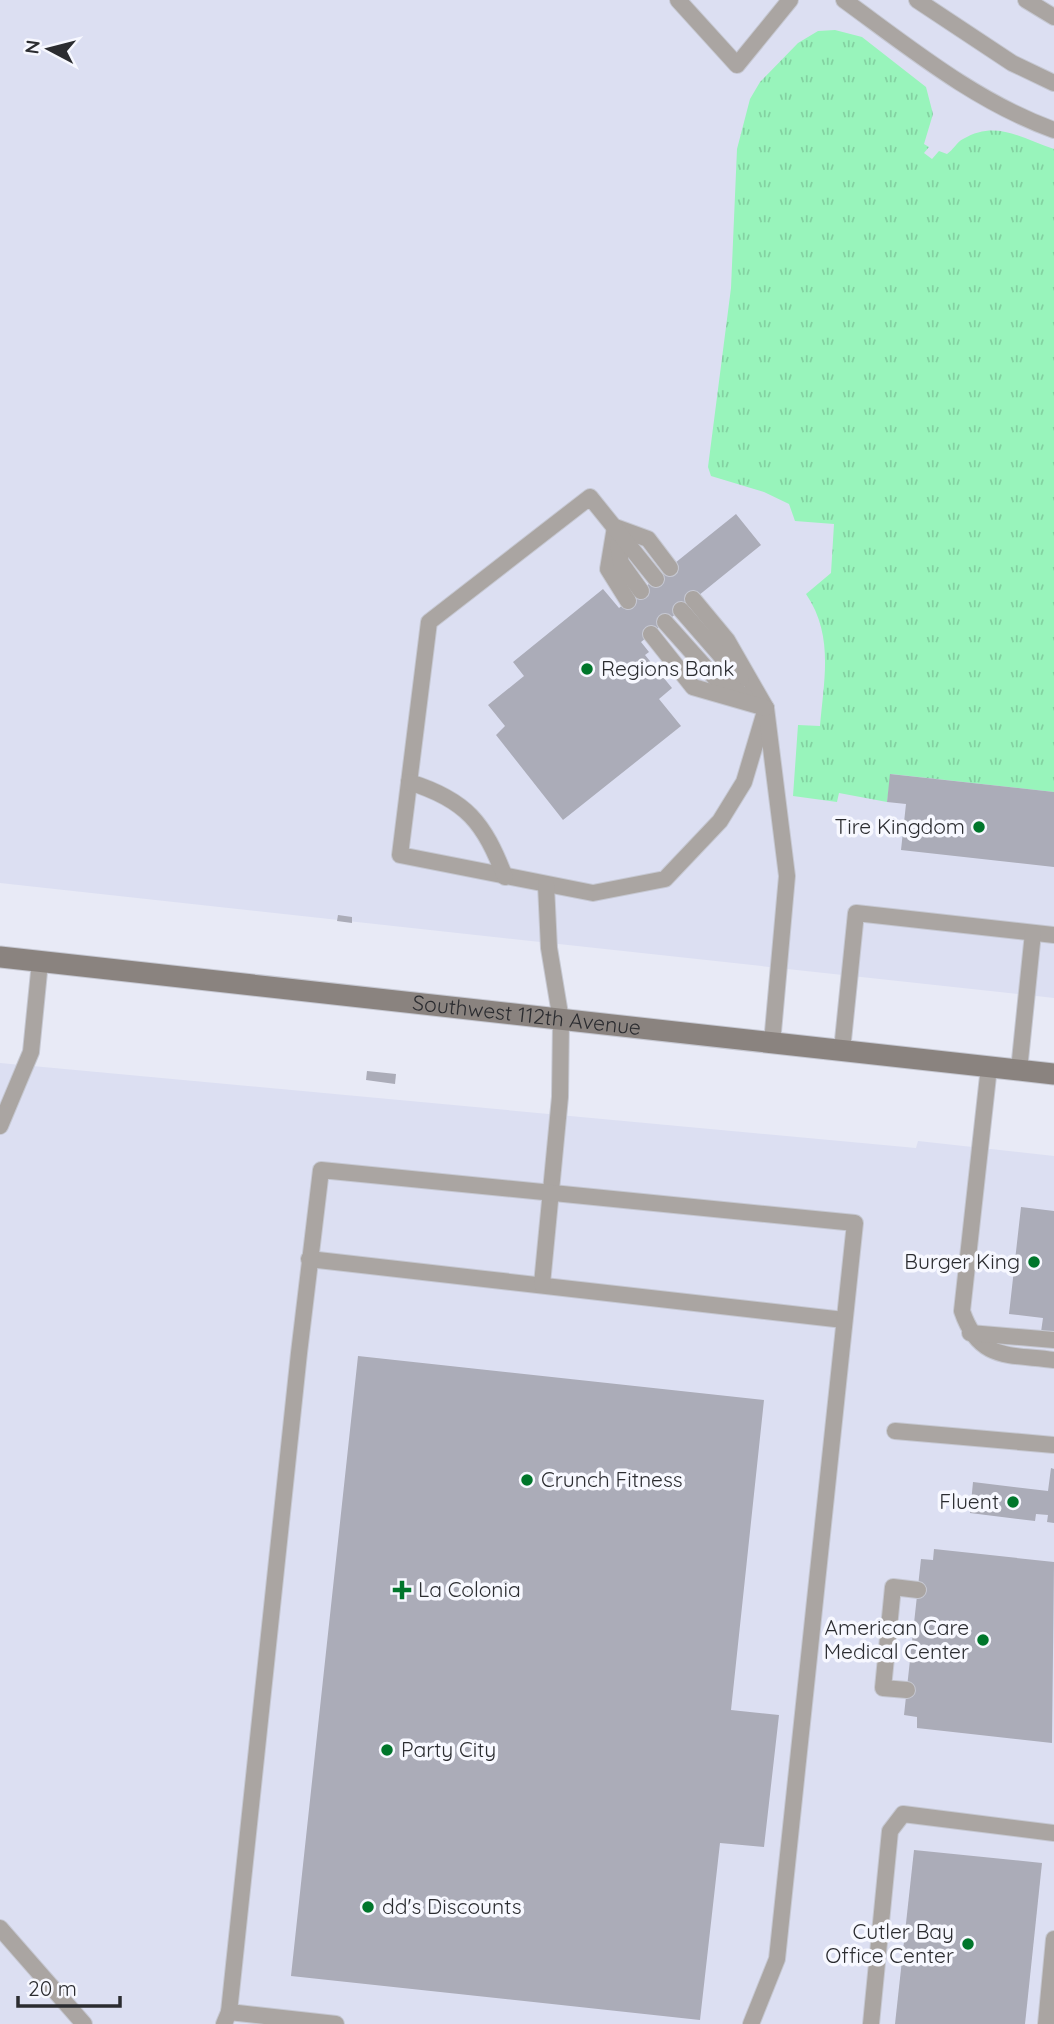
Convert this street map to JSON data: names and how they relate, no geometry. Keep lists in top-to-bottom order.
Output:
{
  "streets": {
    "main road": ["Southwest 112th Avenue"]
  },
  "places": {
    "other": [
      "Regions Bank",
      "Tire Kingdom",
      "Burger King",
      "Crunch Fitness",
      "Fluent",
      "American Care Medical Center",
      "Party City",
      "dd's Discounts",
      "Cutler Bay Office Center"
    ],
    "health": ["La Colonia"]
  },
  "scale_bar": "20 m",
  "north": "left"
}
